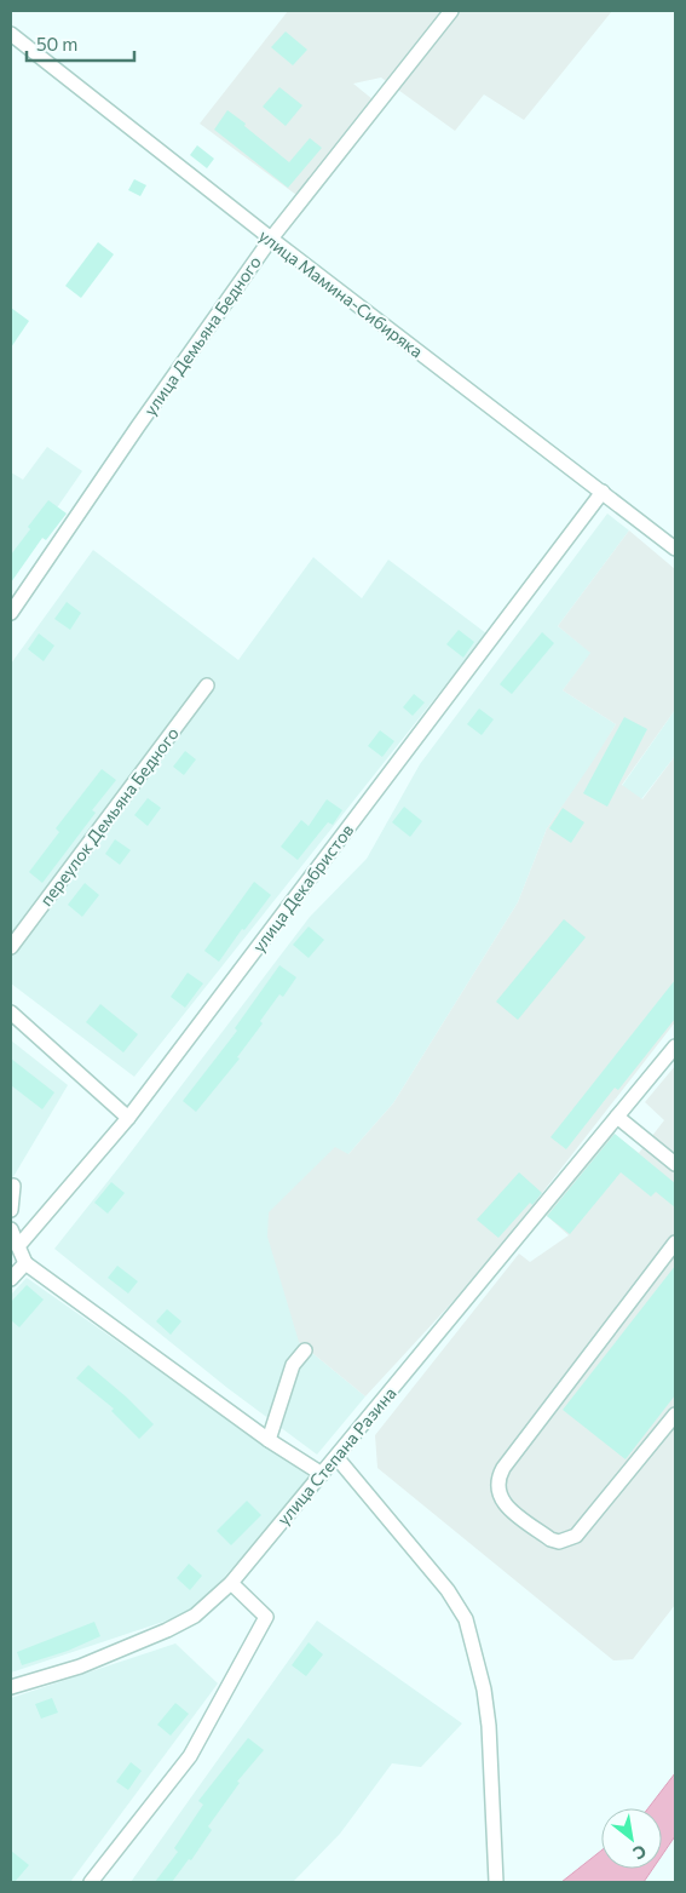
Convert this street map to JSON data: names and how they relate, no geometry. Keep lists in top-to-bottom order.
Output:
{
  "streets": {
    "street": [
      "улица Мамина-Сибиряка",
      "улица Демьяна Бедного",
      "переулок Демьяна Бедного",
      "улица Декабристов",
      "улица Степана Разина"
    ]
  },
  "crossings": [
    ["улица Мамина-Сибиряка", "улица Демьяна Бедного"],
    ["улица Мамина-Сибиряка", "улица Декабристов"]
  ],
  "scale_bar": "50 m",
  "north": "bottom right"
}
